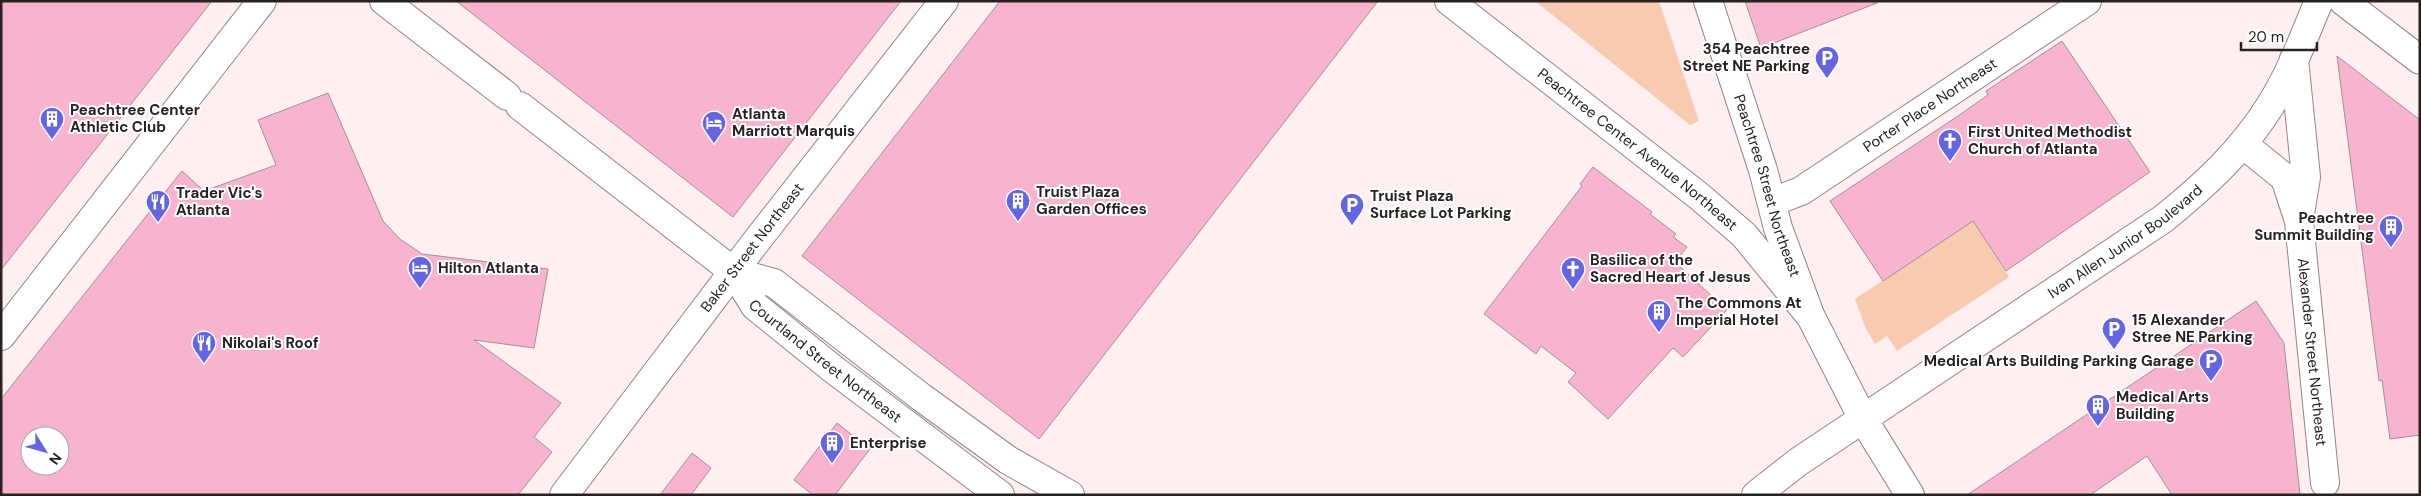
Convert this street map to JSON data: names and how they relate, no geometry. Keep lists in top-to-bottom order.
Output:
{
  "streets": {
    "main road": [
      "Porter Place Northeast",
      "Peachtree Center Avenue Northeast",
      "Peachtree Street Northeast",
      "Ivan Allen Junior Boulevard",
      "Baker Street Northeast",
      "Alexander Street Northeast",
      "Courtland Street Northeast"
    ]
  },
  "crossings": [
    ["Porter Place Northeast", "Peachtree Street Northeast"],
    ["Peachtree Center Avenue Northeast", "Peachtree Street Northeast"],
    ["Peachtree Street Northeast", "Ivan Allen Junior Boulevard"],
    ["Ivan Allen Junior Boulevard", "Alexander Street Northeast"],
    ["Baker Street Northeast", "Courtland Street Northeast"]
  ],
  "places": {
    "parking": [
      "354 Peachtree Street NE Parking",
      "Truist Plaza Surface Lot Parking",
      "15 Alexander Stree NE Parking",
      "Medical Arts Building Parking Garage"
    ],
    "building": [
      "Peachtree Center Athletic Club",
      "Truist Plaza Garden Offices",
      "Peachtree Summit Building",
      "The Commons At Imperial Hotel",
      "Medical Arts Building",
      "Enterprise"
    ],
    "hotel": ["Atlanta Marriott Marquis", "Hilton Atlanta"],
    "church": ["First United Methodist Church of Atlanta", "Basilica of the Sacred Heart of Jesus"],
    "restaurant": ["Trader Vic's Atlanta", "Nikolai's Roof"]
  },
  "scale_bar": "20 m",
  "north": "bottom right"
}
